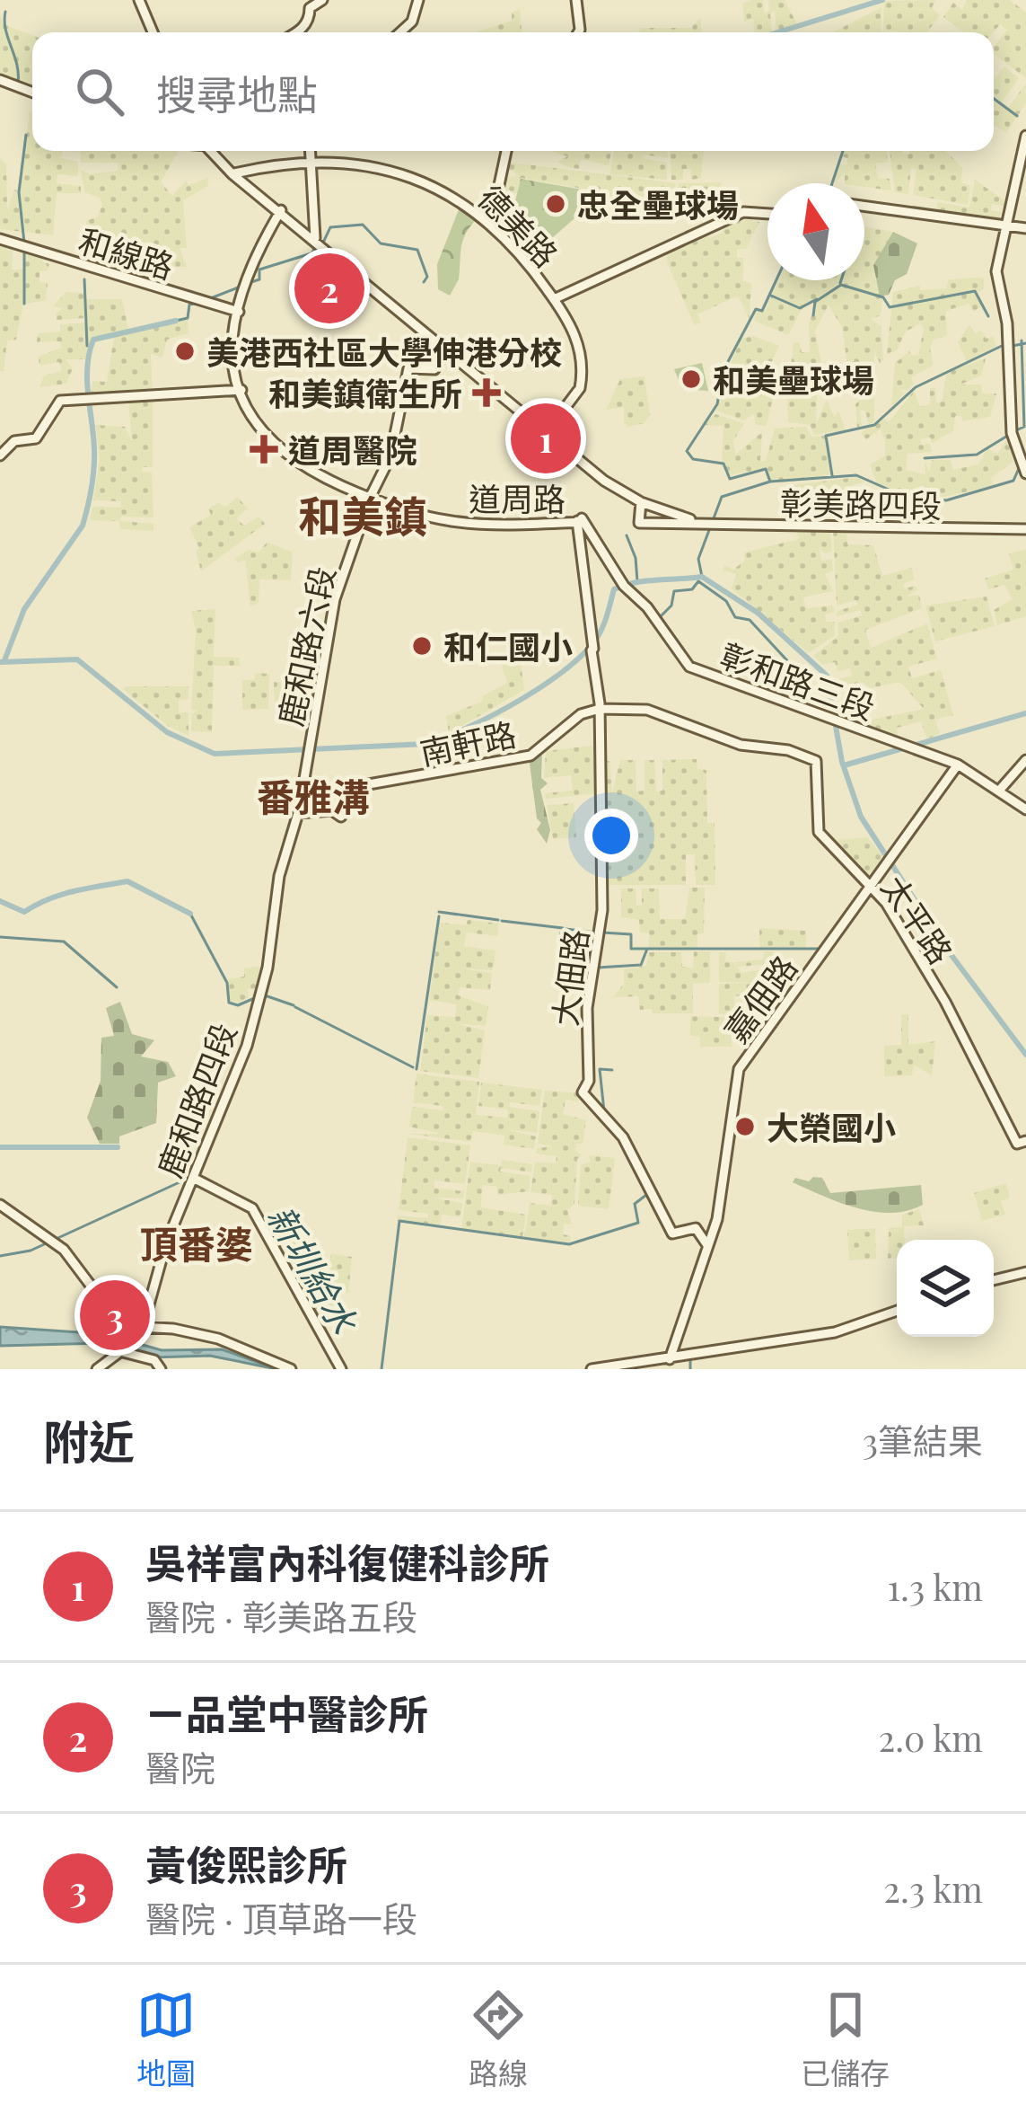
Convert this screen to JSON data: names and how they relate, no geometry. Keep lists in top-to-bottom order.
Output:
{
  "streets": {
    "street": [
      "德美路",
      "和線路",
      "道周路",
      "彰美路四段",
      "鹿和路六段",
      "彰和路三段",
      "南軒路",
      "太平路",
      "大佃路",
      "嘉佃路",
      "鹿和路四段"
    ]
  },
  "crossings": [
    ["和線路", "道周路"],
    ["道周路", "鹿和路六段"],
    ["道周路", "彰和路三段"],
    ["道周路", "大佃路"],
    ["鹿和路六段", "南軒路"],
    ["鹿和路六段", "鹿和路四段"],
    ["彰和路三段", "大佃路"],
    ["彰和路三段", "嘉佃路"],
    ["南軒路", "太平路"],
    ["南軒路", "大佃路"],
    ["南軒路", "鹿和路四段"],
    ["太平路", "大佃路"],
    ["太平路", "嘉佃路"],
    ["大佃路", "嘉佃路"]
  ],
  "districts": ["和美鎮", "番雅溝", "頂番婆"],
  "water": ["新圳給水"],
  "places": {
    "other": [
      "忠全壘球場",
      "美港西社區大學伸港分校",
      "和美壘球場",
      "和仁國小",
      "大榮國小"
    ],
    "health": ["和美鎮衛生所", "道周醫院"]
  },
  "north": "top",
  "page": {
    "search": "搜尋地點",
    "pins": ["2", "1", "3"],
    "heading": ["附近", "3筆結果"],
    "list": [
      {
        "mark": "1",
        "name": "吳祥富內科復健科診所",
        "note": "醫院 · 彰美路五段",
        "value": "1.3 km"
      },
      {
        "mark": "2",
        "name": "ㄧ品堂中醫診所",
        "note": "醫院",
        "value": "2.0 km"
      },
      {
        "mark": "3",
        "name": "黃俊熙診所",
        "note": "醫院 · 頂草路一段",
        "value": "2.3 km"
      }
    ],
    "nav": ["地圖", "路線", "已儲存"]
  }
}
